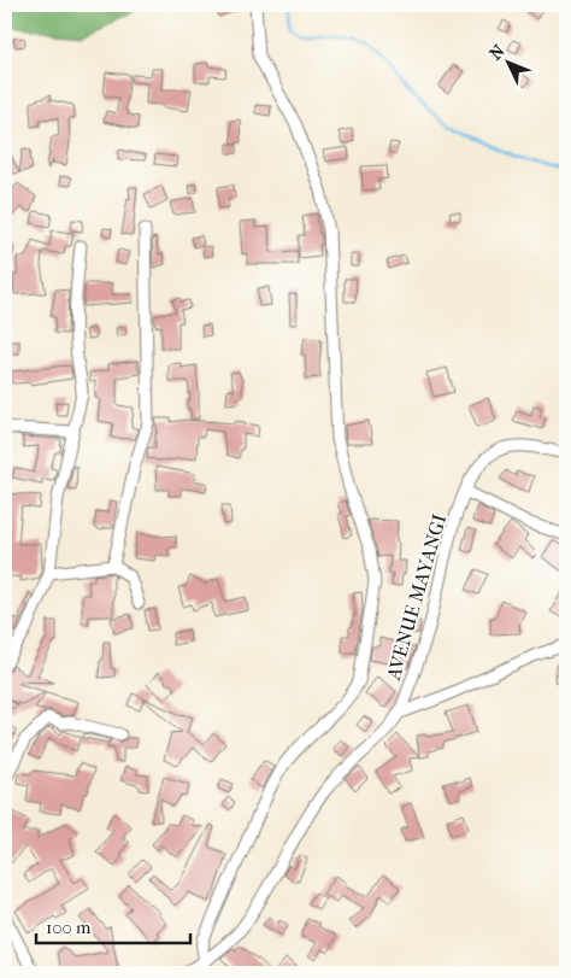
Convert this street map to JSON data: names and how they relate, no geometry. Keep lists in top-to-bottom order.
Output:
{
  "streets": {
    "street": ["AVENUE MAYANGI"]
  },
  "scale_bar": "100 m",
  "north": "top left"
}
